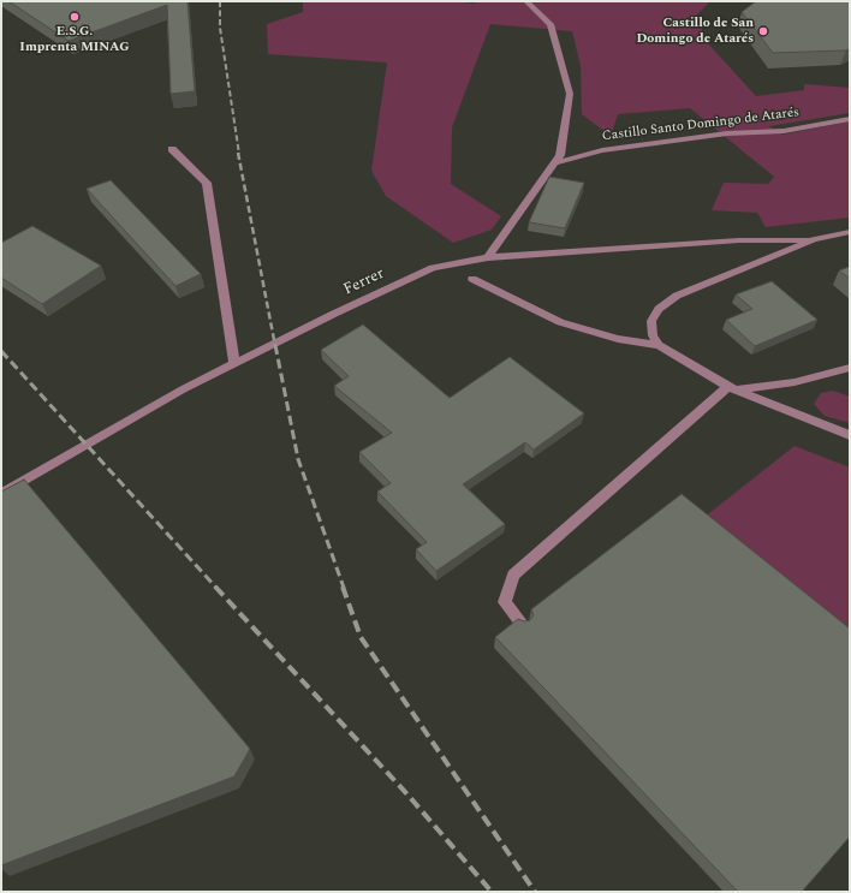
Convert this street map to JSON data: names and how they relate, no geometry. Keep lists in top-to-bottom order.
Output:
{
  "streets": {
    "street": ["Castillo Santo Domingo de Atarés", "Ferrer"]
  },
  "places": ["E.S.G. Imprenta MINAG", "Castillo de San Domingo de Atarés"]
}
